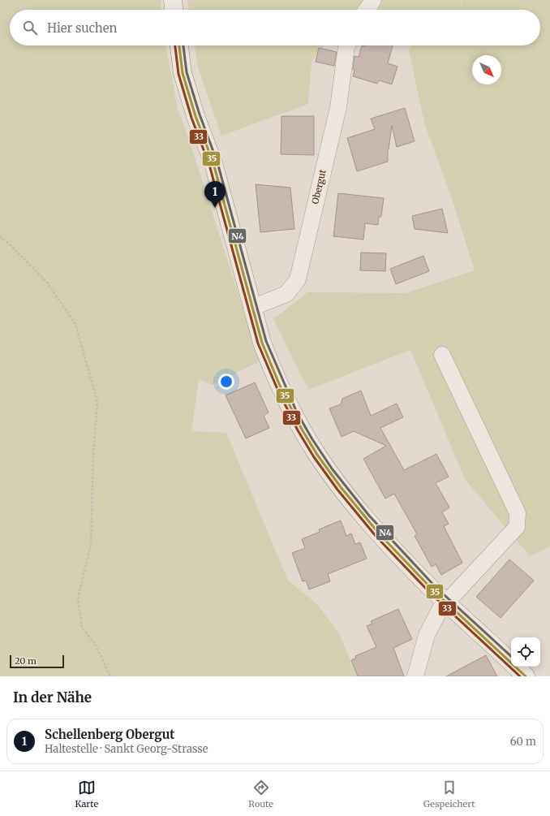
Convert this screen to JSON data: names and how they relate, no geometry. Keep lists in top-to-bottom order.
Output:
{
  "streets": {
    "street": ["Obergut"]
  },
  "lines": ["transit line 35", "transit line 33", "transit line N4"],
  "scale_bar": "20 m",
  "north": "bottom right",
  "page": {
    "search": "Hier suchen",
    "pins": "1",
    "scale": "20 m",
    "heading": "In der Nähe",
    "list": [
      {
        "mark": "1",
        "name": "Schellenberg Obergut",
        "note": "Haltestelle · Sankt Georg-Strasse",
        "value": "60 m"
      }
    ],
    "nav": ["Karte", "Route", "Gespeichert"]
  }
}
